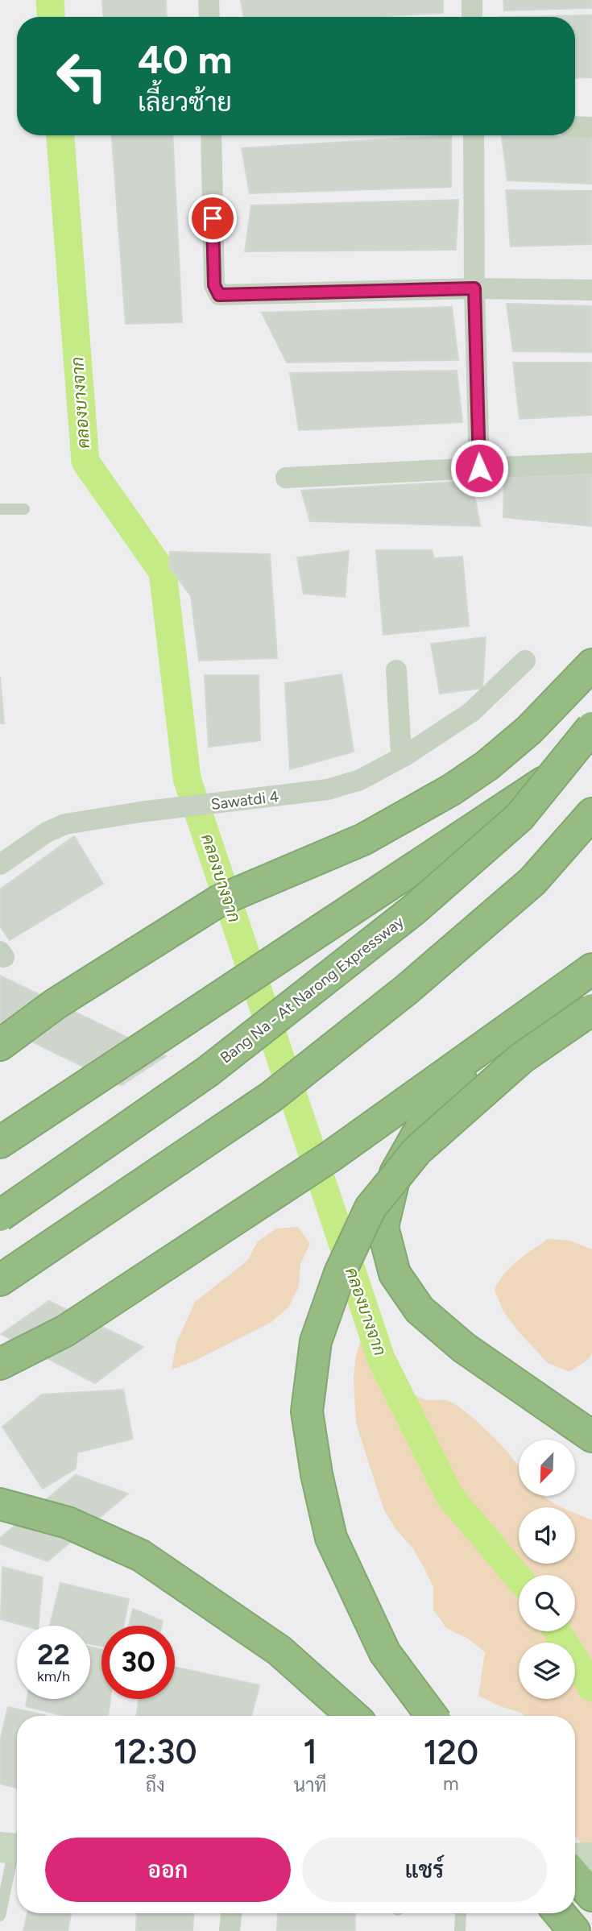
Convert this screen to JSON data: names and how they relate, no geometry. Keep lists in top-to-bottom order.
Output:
{
  "streets": {
    "highway": ["Bang Na - At Narong Expressway"],
    "street": ["Sawatdi 4"]
  },
  "water": ["คลองบางจาก"],
  "north": "bottom left",
  "page": {
    "turn": ["40 m", "เลี้ยวซ้าย"],
    "speed": "22 km/h",
    "limit": "30",
    "eta": [
      "12:30",
      "ถึง",
      "1",
      "นาที",
      "120",
      "m"
    ],
    "buttons": ["ออก", "แชร์"]
  }
}
